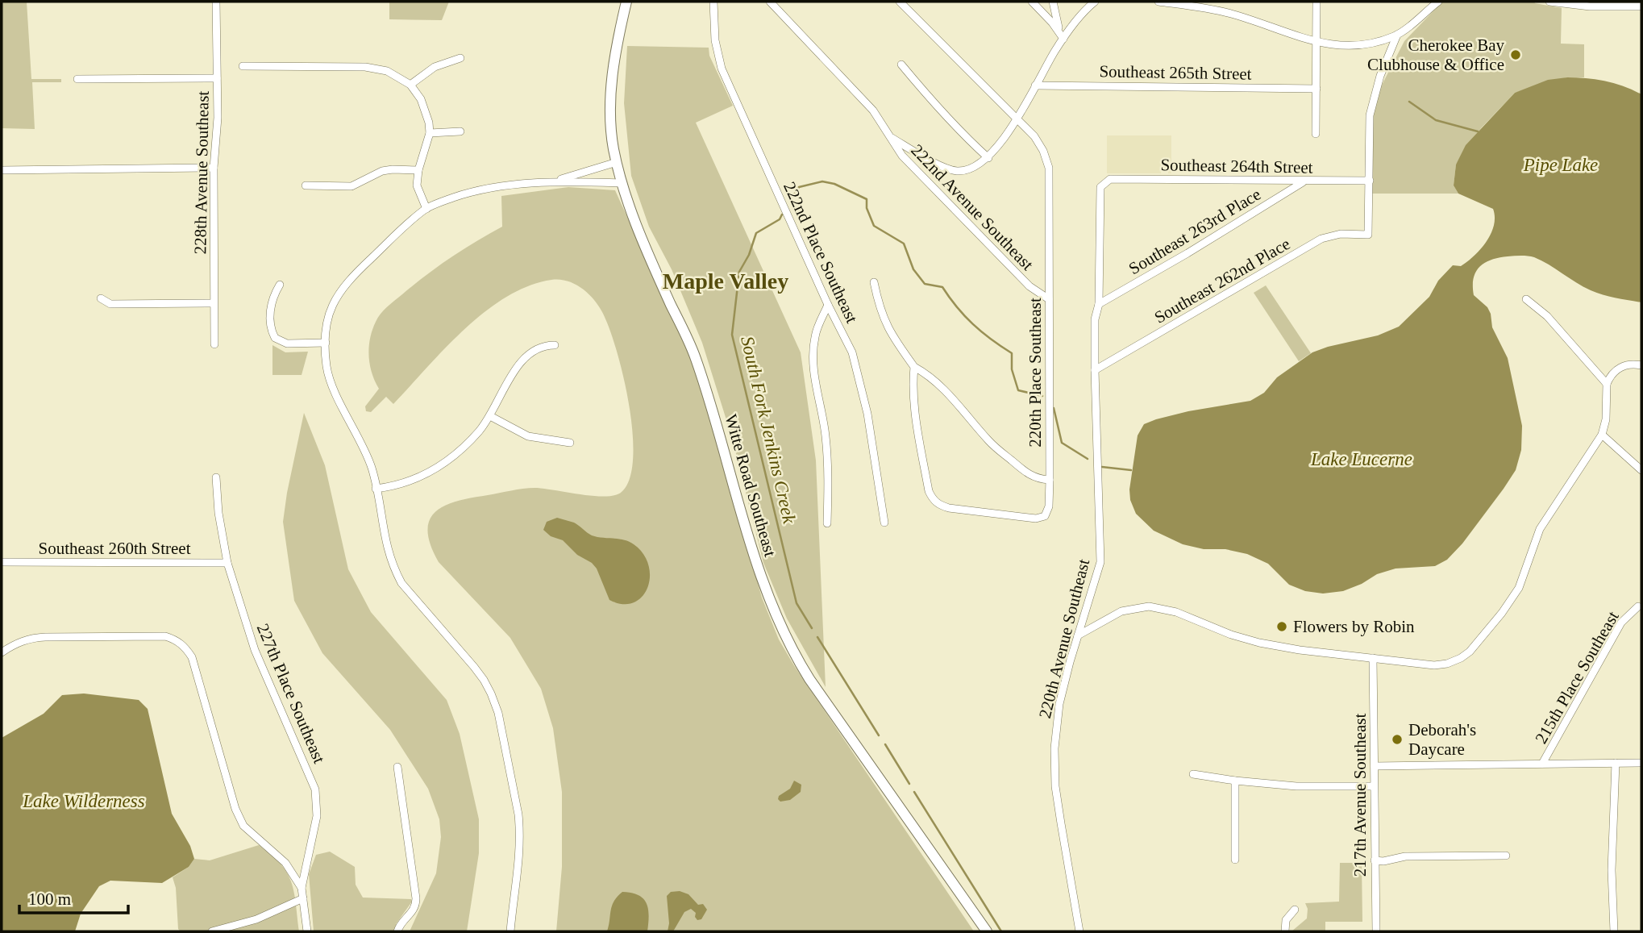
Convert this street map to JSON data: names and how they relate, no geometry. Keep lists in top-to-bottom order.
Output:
{
  "streets": {
    "street": [
      "Southeast 265th Street",
      "Southeast 264th Street",
      "228th Avenue Southeast",
      "222nd Avenue Southeast",
      "Southeast 263rd Place",
      "222nd Place Southeast",
      "Southeast 262nd Place",
      "220th Place Southeast",
      "Witte Road Southeast",
      "Southeast 260th Street",
      "220th Avenue Southeast",
      "215th Place Southeast",
      "227th Place Southeast",
      "217th Avenue Southeast"
    ]
  },
  "crossings": [
    ["Southeast 264th Street", "Southeast 263rd Place"],
    ["Southeast 264th Street", "Southeast 262nd Place"],
    ["Southeast 264th Street", "220th Avenue Southeast"],
    ["222nd Avenue Southeast", "220th Place Southeast"],
    ["Southeast 263rd Place", "220th Avenue Southeast"],
    ["Southeast 262nd Place", "220th Avenue Southeast"],
    ["Southeast 260th Street", "227th Place Southeast"]
  ],
  "districts": ["Maple Valley"],
  "water": [
    "Pipe Lake",
    "South Fork Jenkins Creek",
    "Lake Lucerne",
    "Lake Wilderness"
  ],
  "places": ["Cherokee Bay Clubhouse & Office", "Flowers by Robin", "Deborah's Daycare"],
  "scale_bar": "100 m"
}
